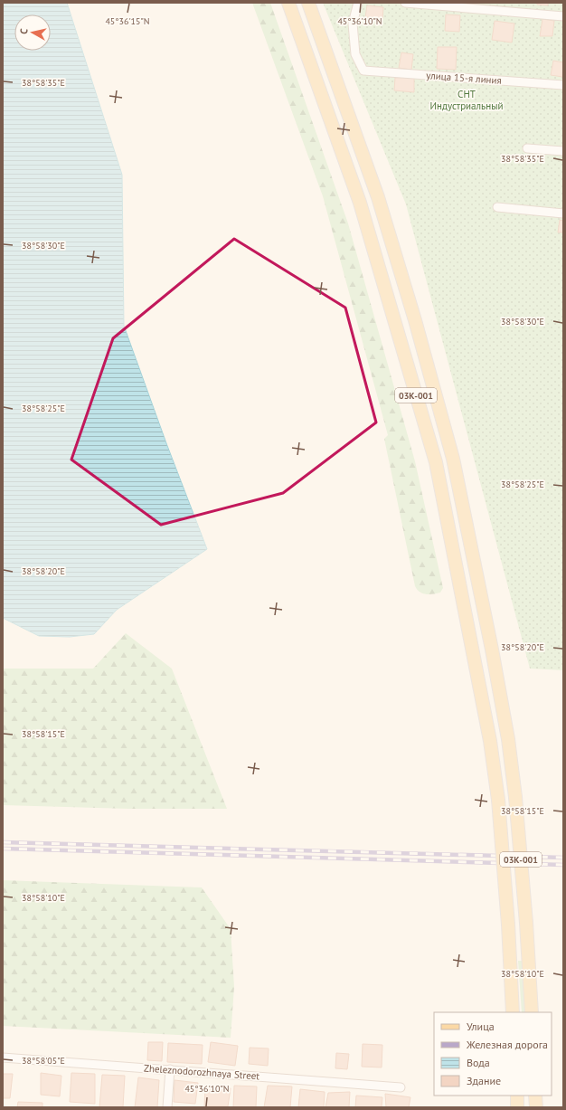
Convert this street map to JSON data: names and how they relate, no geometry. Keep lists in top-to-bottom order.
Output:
{
  "streets": {
    "main road": ["03К-001"],
    "street": ["улица 15-я линия", "Zheleznodorozhnaya Street"]
  },
  "parks": ["СНТ Индустриальный"],
  "legend": [
    "Улица",
    "Железная дорога",
    "Вода",
    "Здание"
  ],
  "north": "left",
  "coordinates": [
    "45°36'15\"N",
    "45°36'10\"N",
    "38°58'35\"E",
    "38°58'30\"E",
    "38°58'25\"E",
    "38°58'20\"E",
    "38°58'15\"E",
    "38°58'10\"E",
    "38°58'05\"E"
  ]
}
